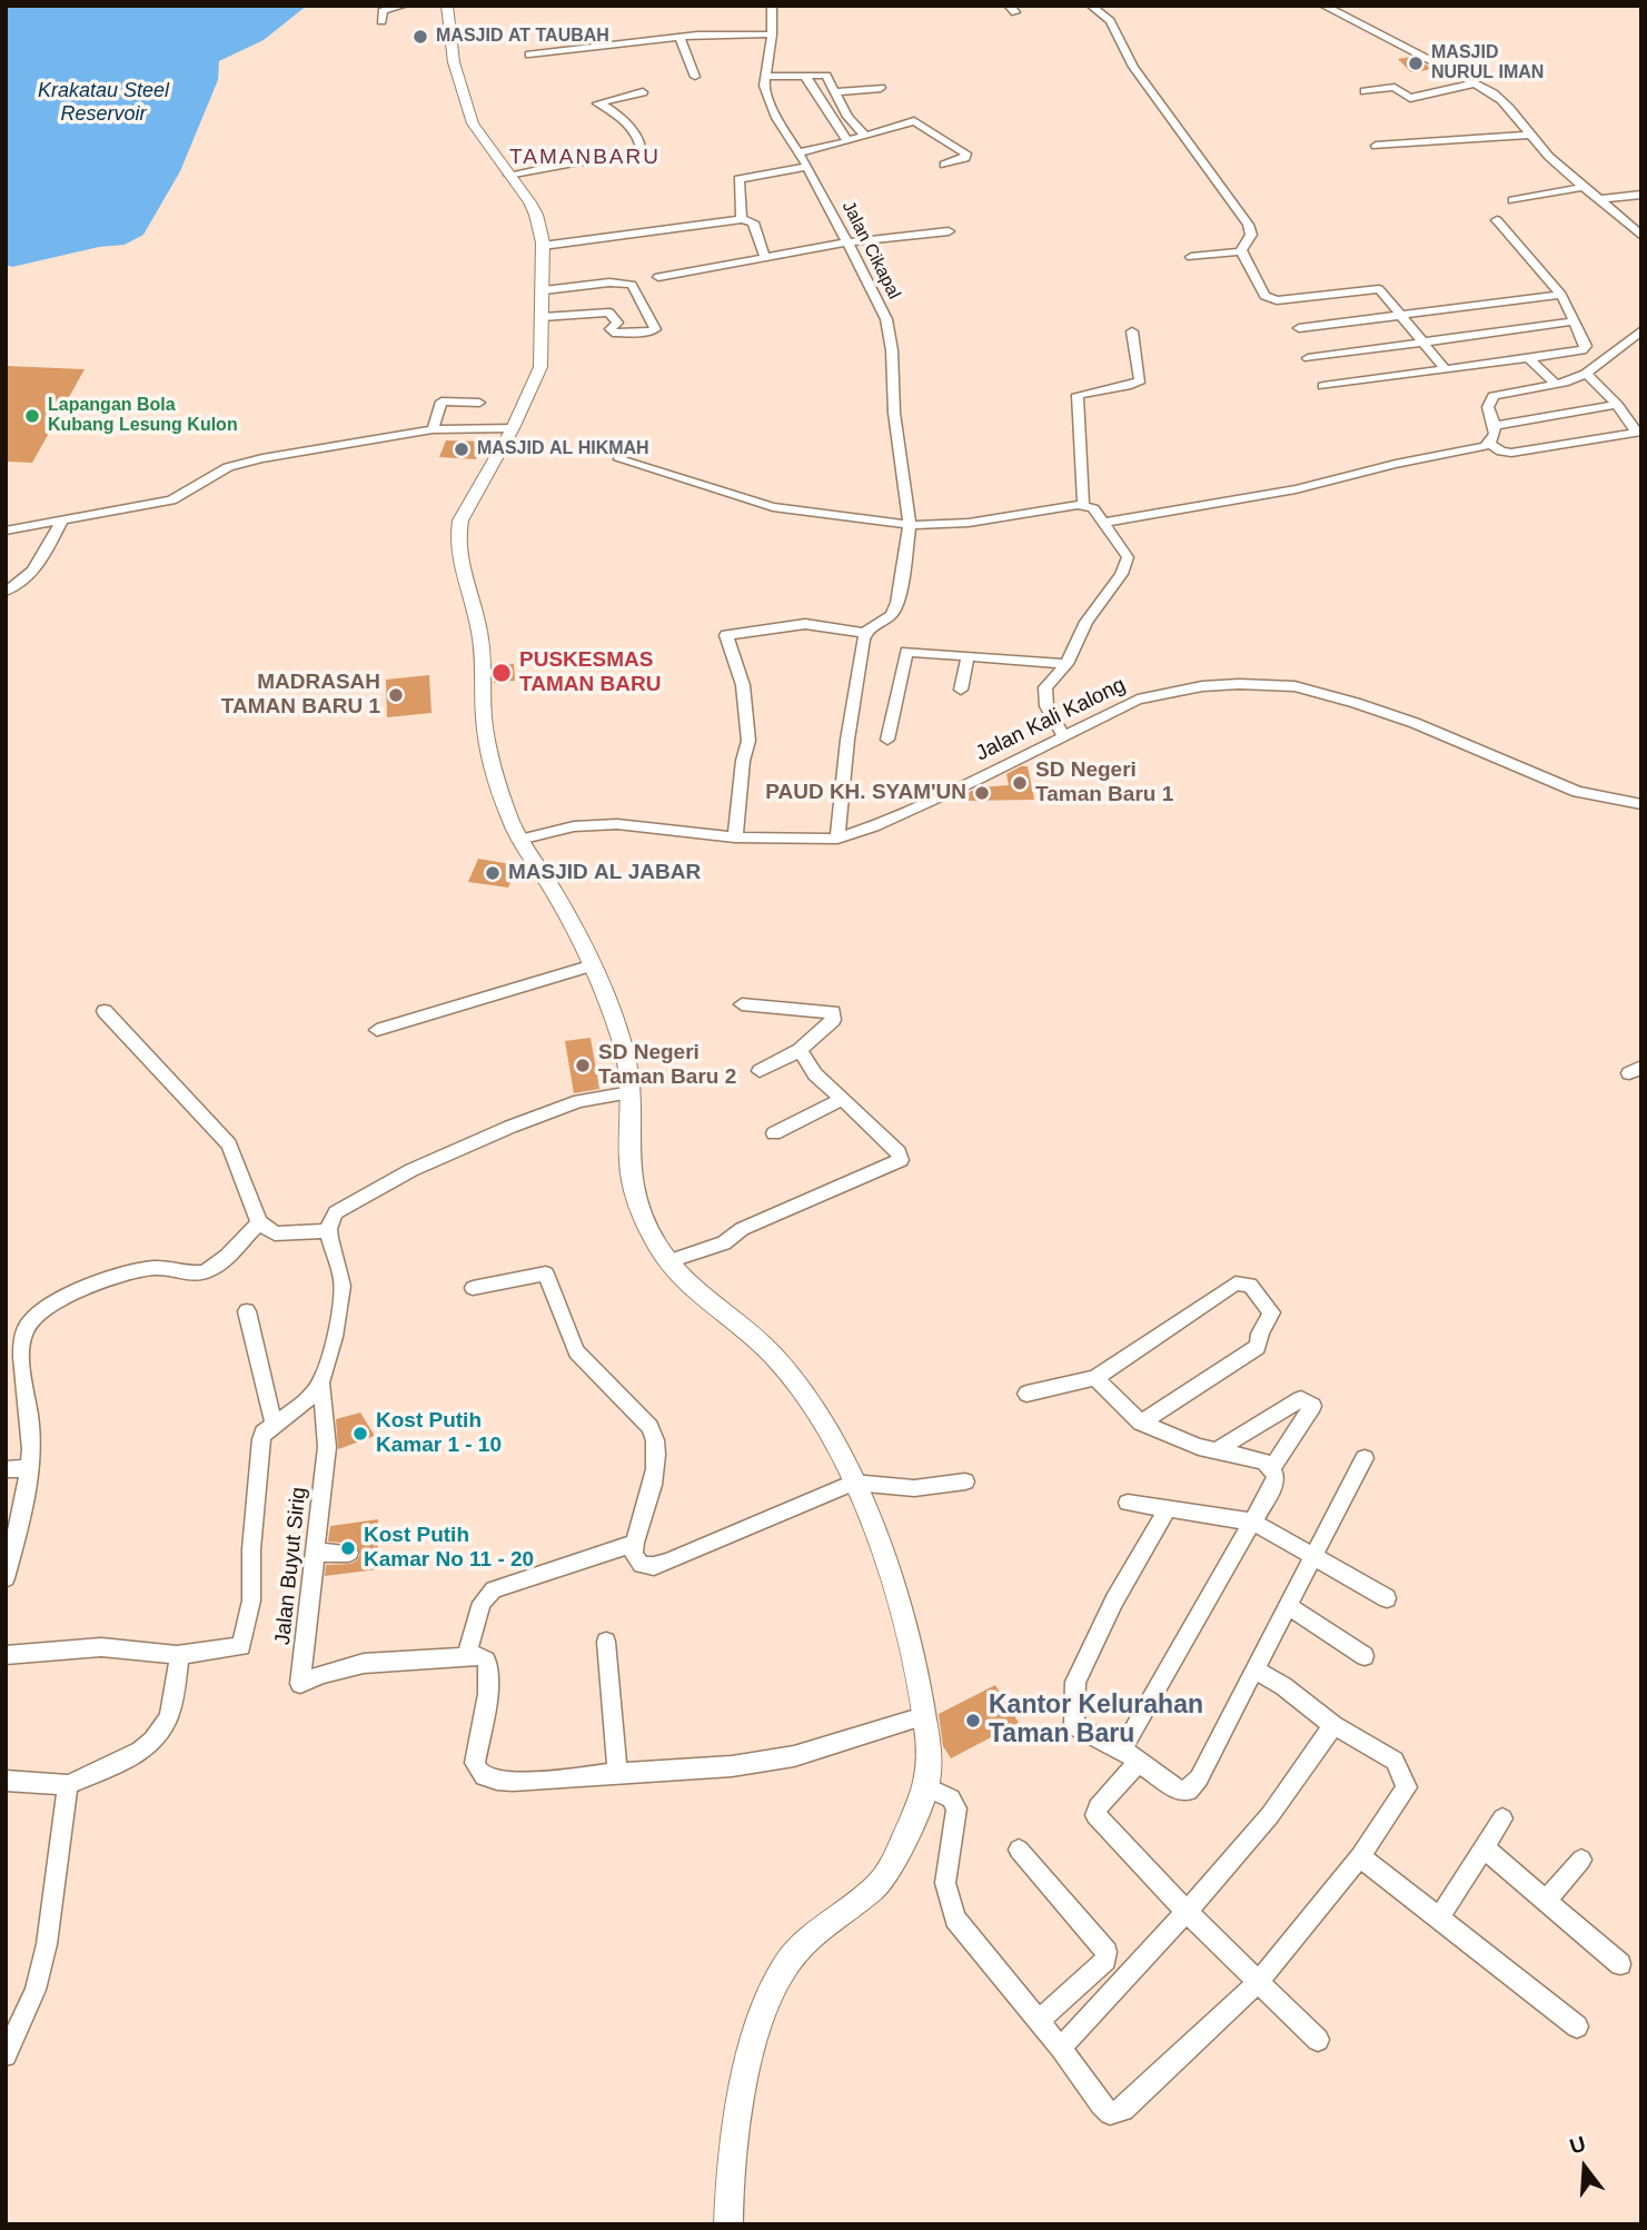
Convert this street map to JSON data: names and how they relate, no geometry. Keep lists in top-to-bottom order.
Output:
{
  "streets": {
    "street": ["Jalan Cikapal", "Jalan Kali Kalong", "Jalan Buyut Sirig"]
  },
  "districts": ["TAMANBARU"],
  "water": ["Krakatau Steel Reservoir"],
  "places": [
    "MASJID AT TAUBAH",
    "MASJID NURUL IMAN",
    "Lapangan Bola Kubang Lesung Kulon",
    "MASJID AL HIKMAH",
    "PUSKESMAS TAMAN BARU",
    "MADRASAH TAMAN BARU 1",
    "SD Negeri Taman Baru 1",
    "PAUD KH. SYAM'UN",
    "MASJID AL JABAR",
    "SD Negeri Taman Baru 2",
    "Kost Putih Kamar 1 - 10",
    "Kost Putih Kamar No 11 - 20",
    "Kantor Kelurahan Taman Baru"
  ],
  "north": "top"
}
